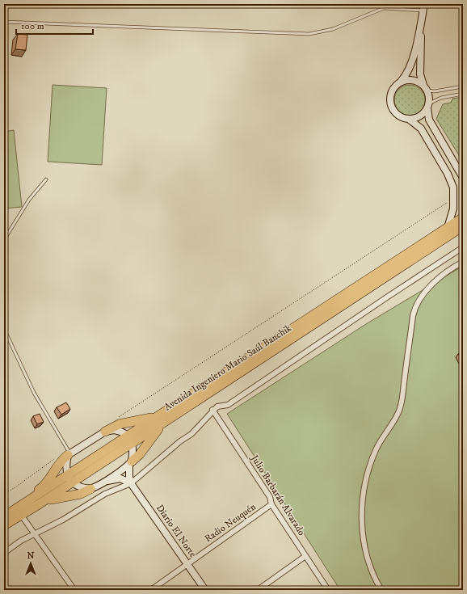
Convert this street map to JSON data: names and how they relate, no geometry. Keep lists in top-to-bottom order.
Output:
{
  "streets": {
    "highway": ["Avenida Ingeniero Mario Saúl Banchik"],
    "street": ["Julio Barbarán Alvarado", "Radio Neuquén", "Diario El Norte"]
  },
  "crossings": [
    ["Julio Barbarán Alvarado", "Radio Neuquén"],
    ["Radio Neuquén", "Diario El Norte"]
  ],
  "scale_bar": "100 m",
  "north": "top"
}
